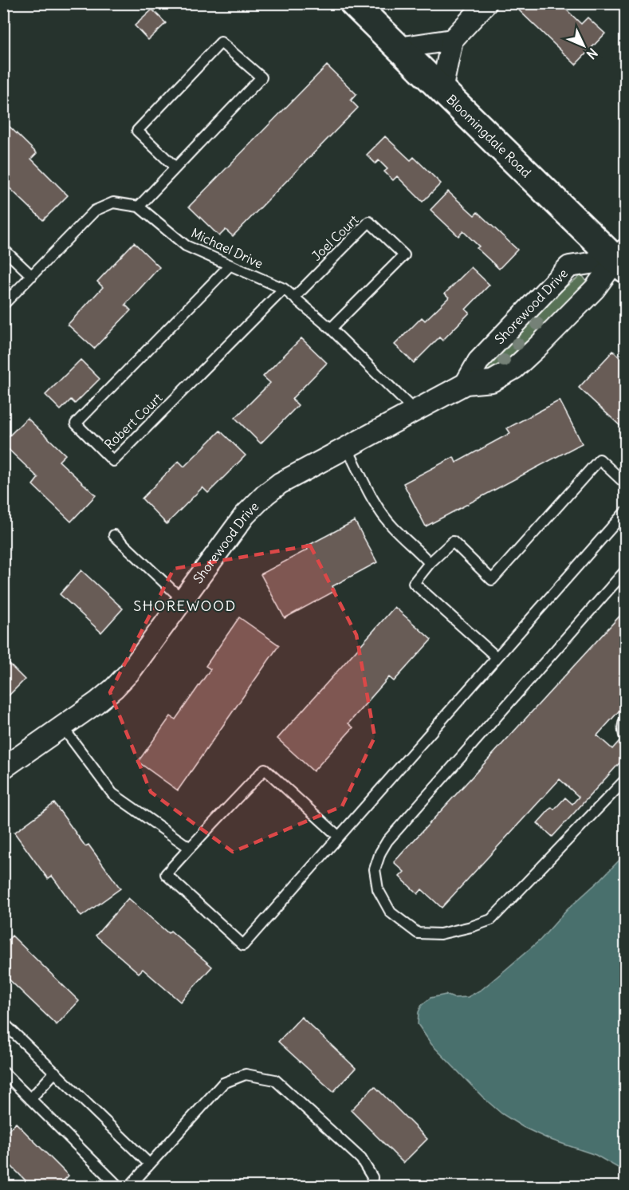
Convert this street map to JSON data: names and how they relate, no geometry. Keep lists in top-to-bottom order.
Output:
{
  "streets": {
    "street": ["Bloomingdale Road", "Shorewood Drive"],
    "lane": ["Joel Court", "Michael Drive", "Robert Court"]
  },
  "crossings": [
    ["Bloomingdale Road", "Shorewood Drive"],
    ["Joel Court", "Michael Drive"],
    ["Michael Drive", "Shorewood Drive"],
    ["Michael Drive", "Robert Court"]
  ],
  "districts": ["SHOREWOOD"],
  "north": "bottom right"
}
